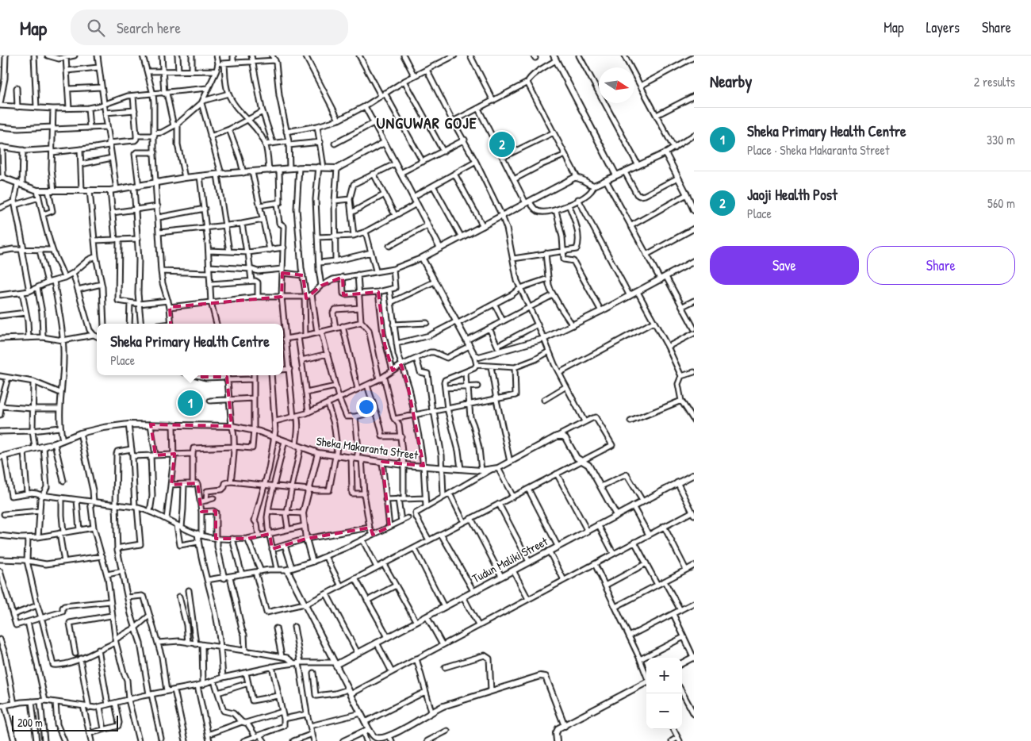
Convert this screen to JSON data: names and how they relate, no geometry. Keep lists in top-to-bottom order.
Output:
{
  "streets": {
    "street": ["Sheka Makaranta Street", "Tudun Maliki Street"]
  },
  "districts": ["UNGUWAR GOJE"],
  "scale_bar": "200 m",
  "north": "right",
  "page": {
    "header": "Map",
    "search": "Search here",
    "nav": ["Map", "Layers", "Share"],
    "heading": ["Nearby", "2 results"],
    "list": [
      {
        "mark": "1",
        "name": "Sheka Primary Health Centre",
        "note": "Place · Sheka Makaranta Street",
        "value": "330 m"
      },
      {
        "mark": "2",
        "name": "Jaoji Health Post",
        "note": "Place",
        "value": "560 m"
      }
    ],
    "pins": ["2", "1"],
    "buttons": ["Save", "Share"],
    "popup": ["Sheka Primary Health Centre", "Place"],
    "map_buttons": ["+", "−"],
    "scale": "200 m"
  }
}
